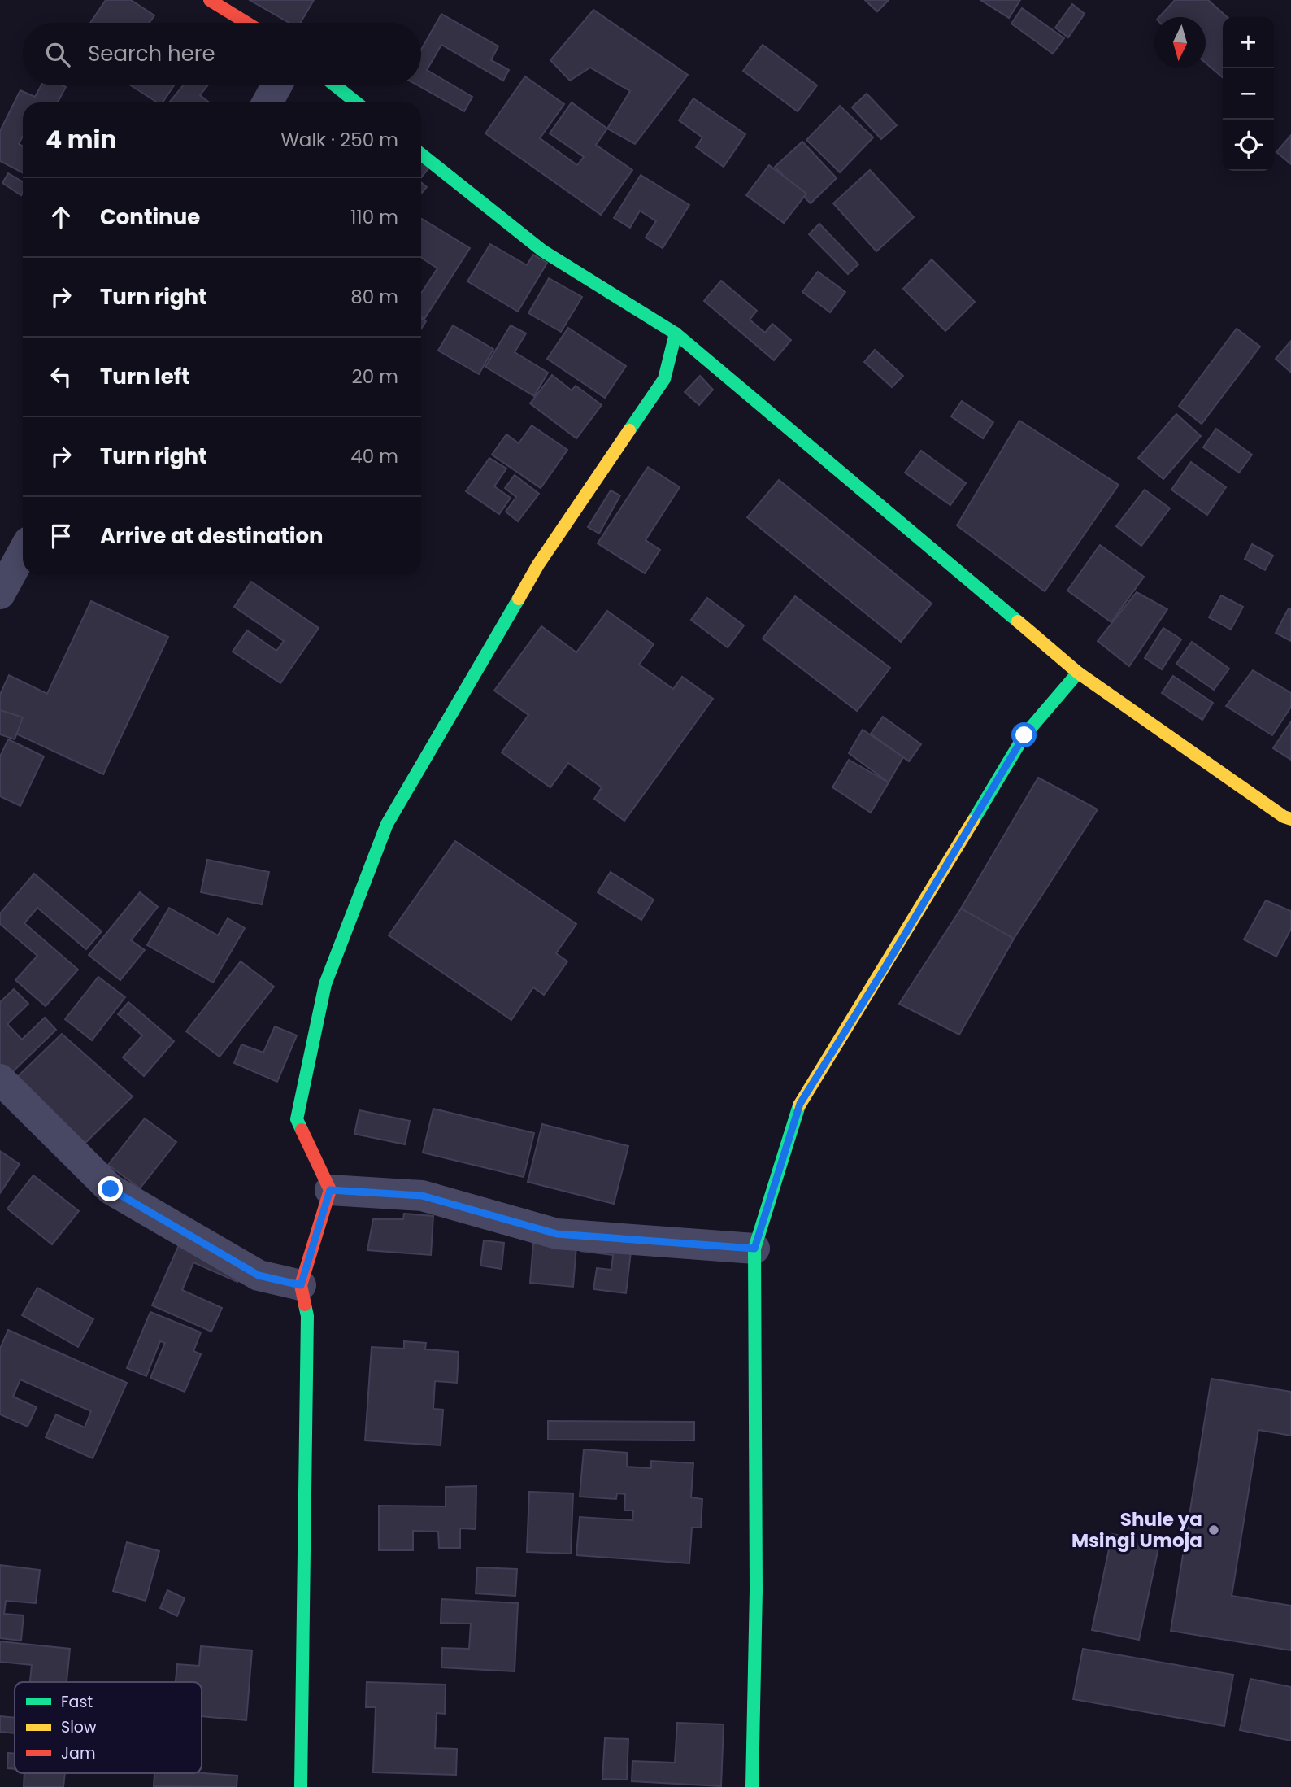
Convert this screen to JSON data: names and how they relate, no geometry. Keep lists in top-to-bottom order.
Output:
{
  "places": ["Shule ya Msingi Umoja"],
  "legend": ["Fast", "Slow", "Jam"],
  "north": "bottom",
  "page": {
    "map_buttons": ["+", "−"],
    "search": "Search here",
    "heading": ["4 min", "Walk · 250 m"],
    "list": [
      ["Continue", "110 m"],
      ["Turn right", "80 m"],
      ["Turn left", "20 m"],
      ["Turn right", "40 m"],
      "Arrive at destination"
    ]
  }
}
